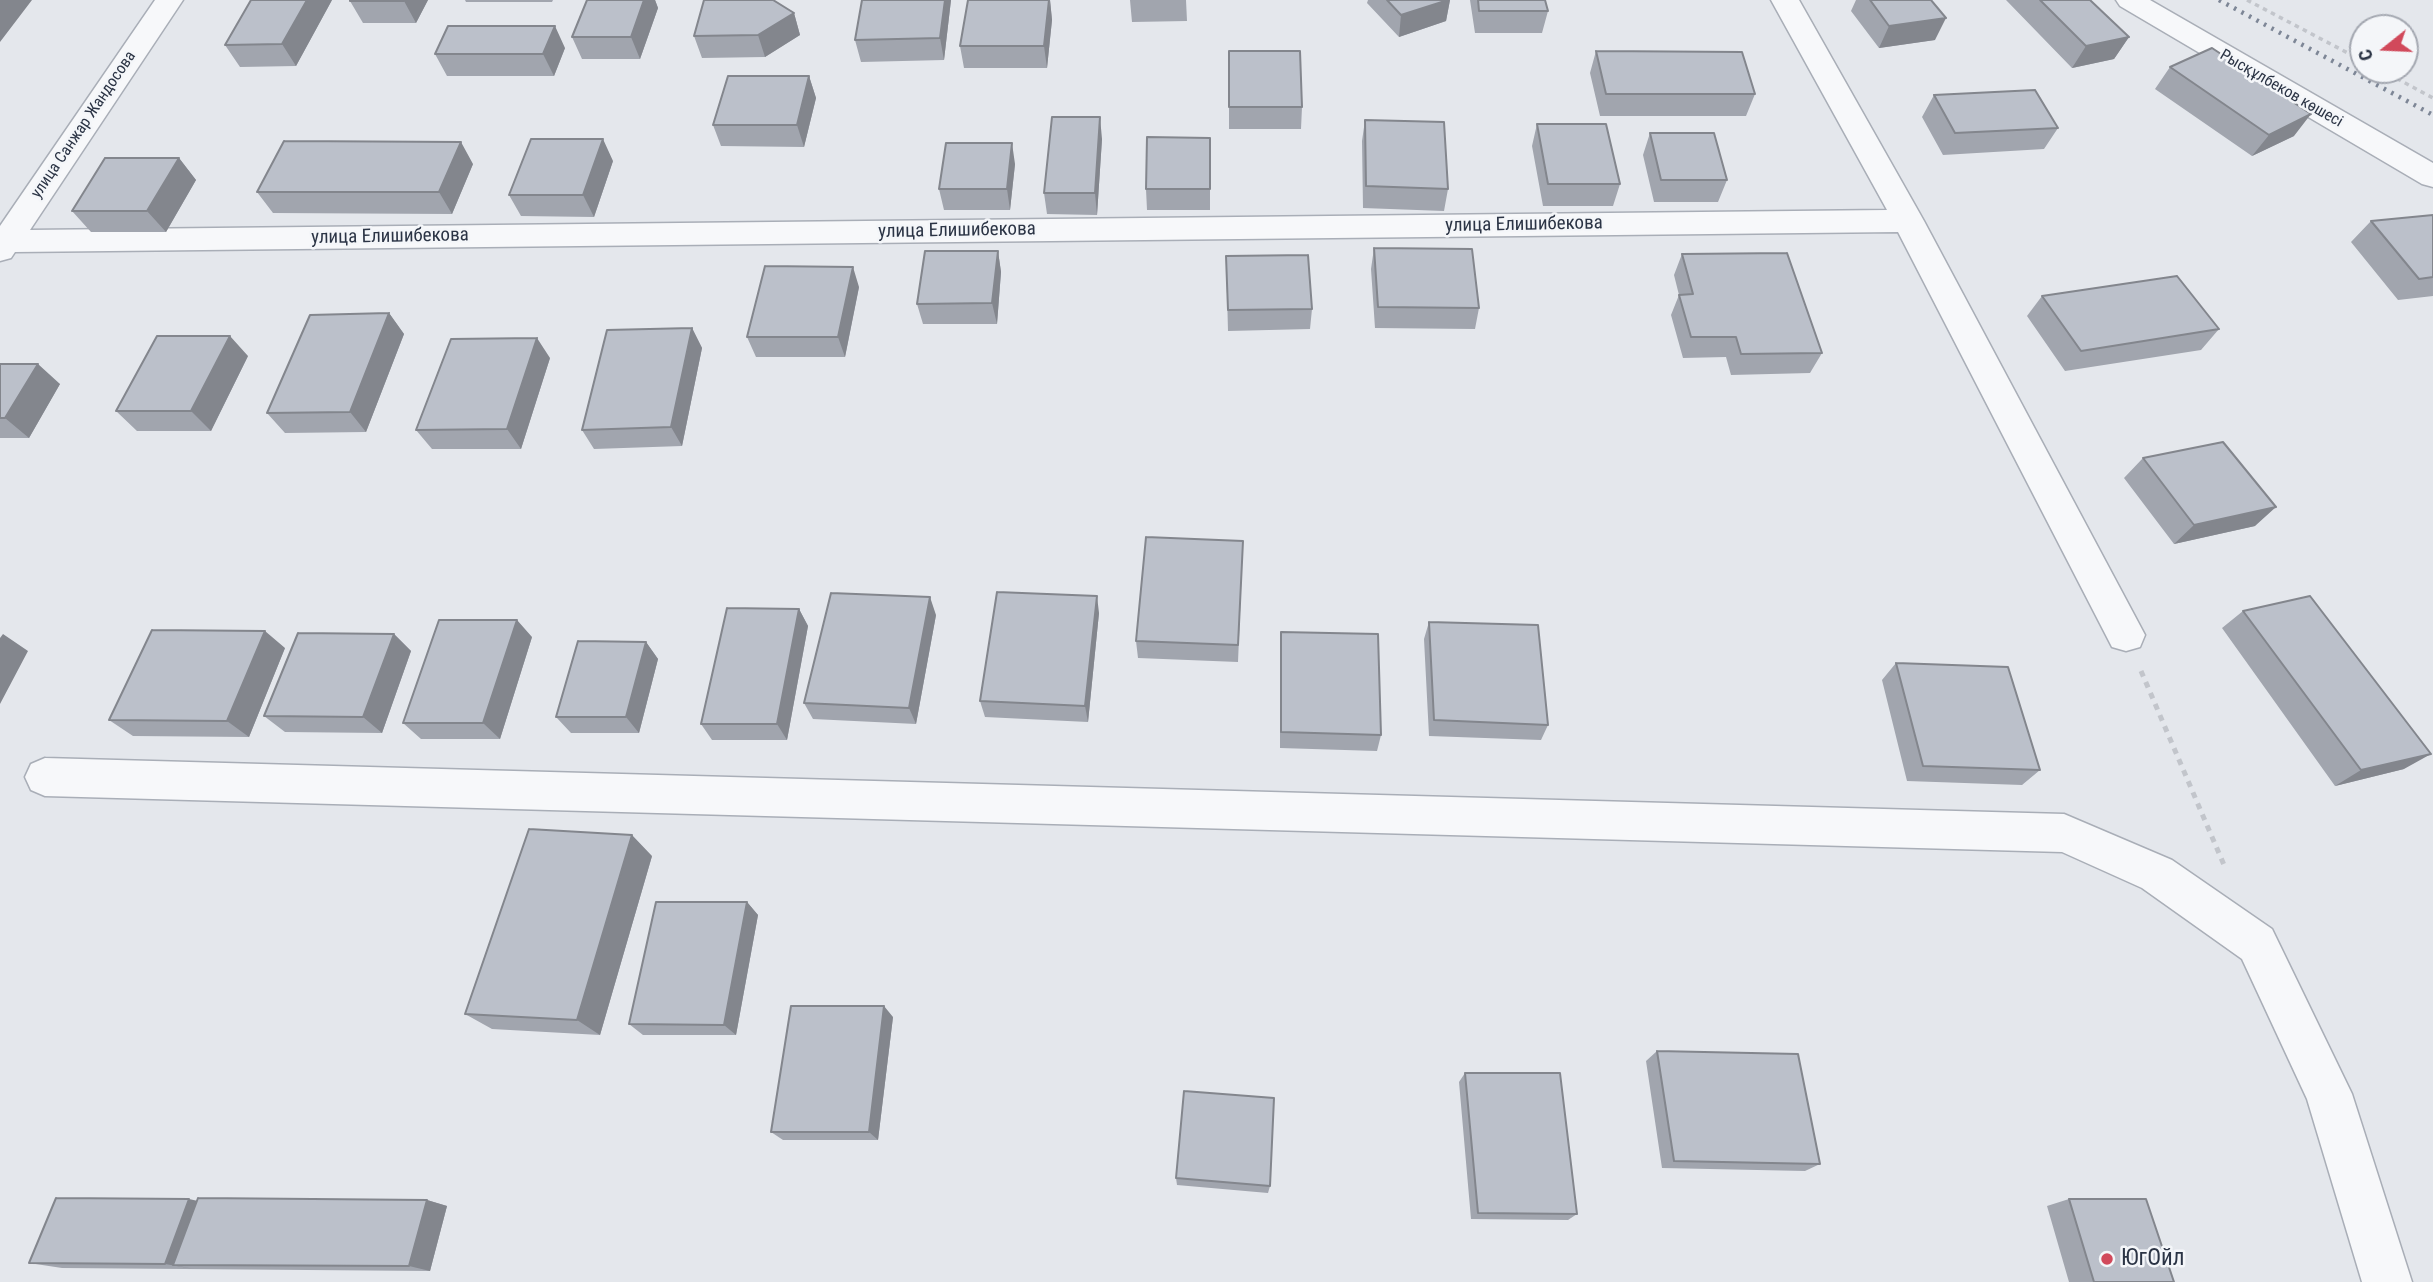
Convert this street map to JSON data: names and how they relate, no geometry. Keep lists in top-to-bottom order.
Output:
{
  "streets": {
    "street": ["Рысқұлбеков көшесі", "улица Санжар Жандосова", "улица Елишибекова"]
  },
  "crossings": [
    ["улица Санжар Жандосова", "улица Елишибекова"]
  ],
  "places": ["ЮгОйл"],
  "north": "left"
}
